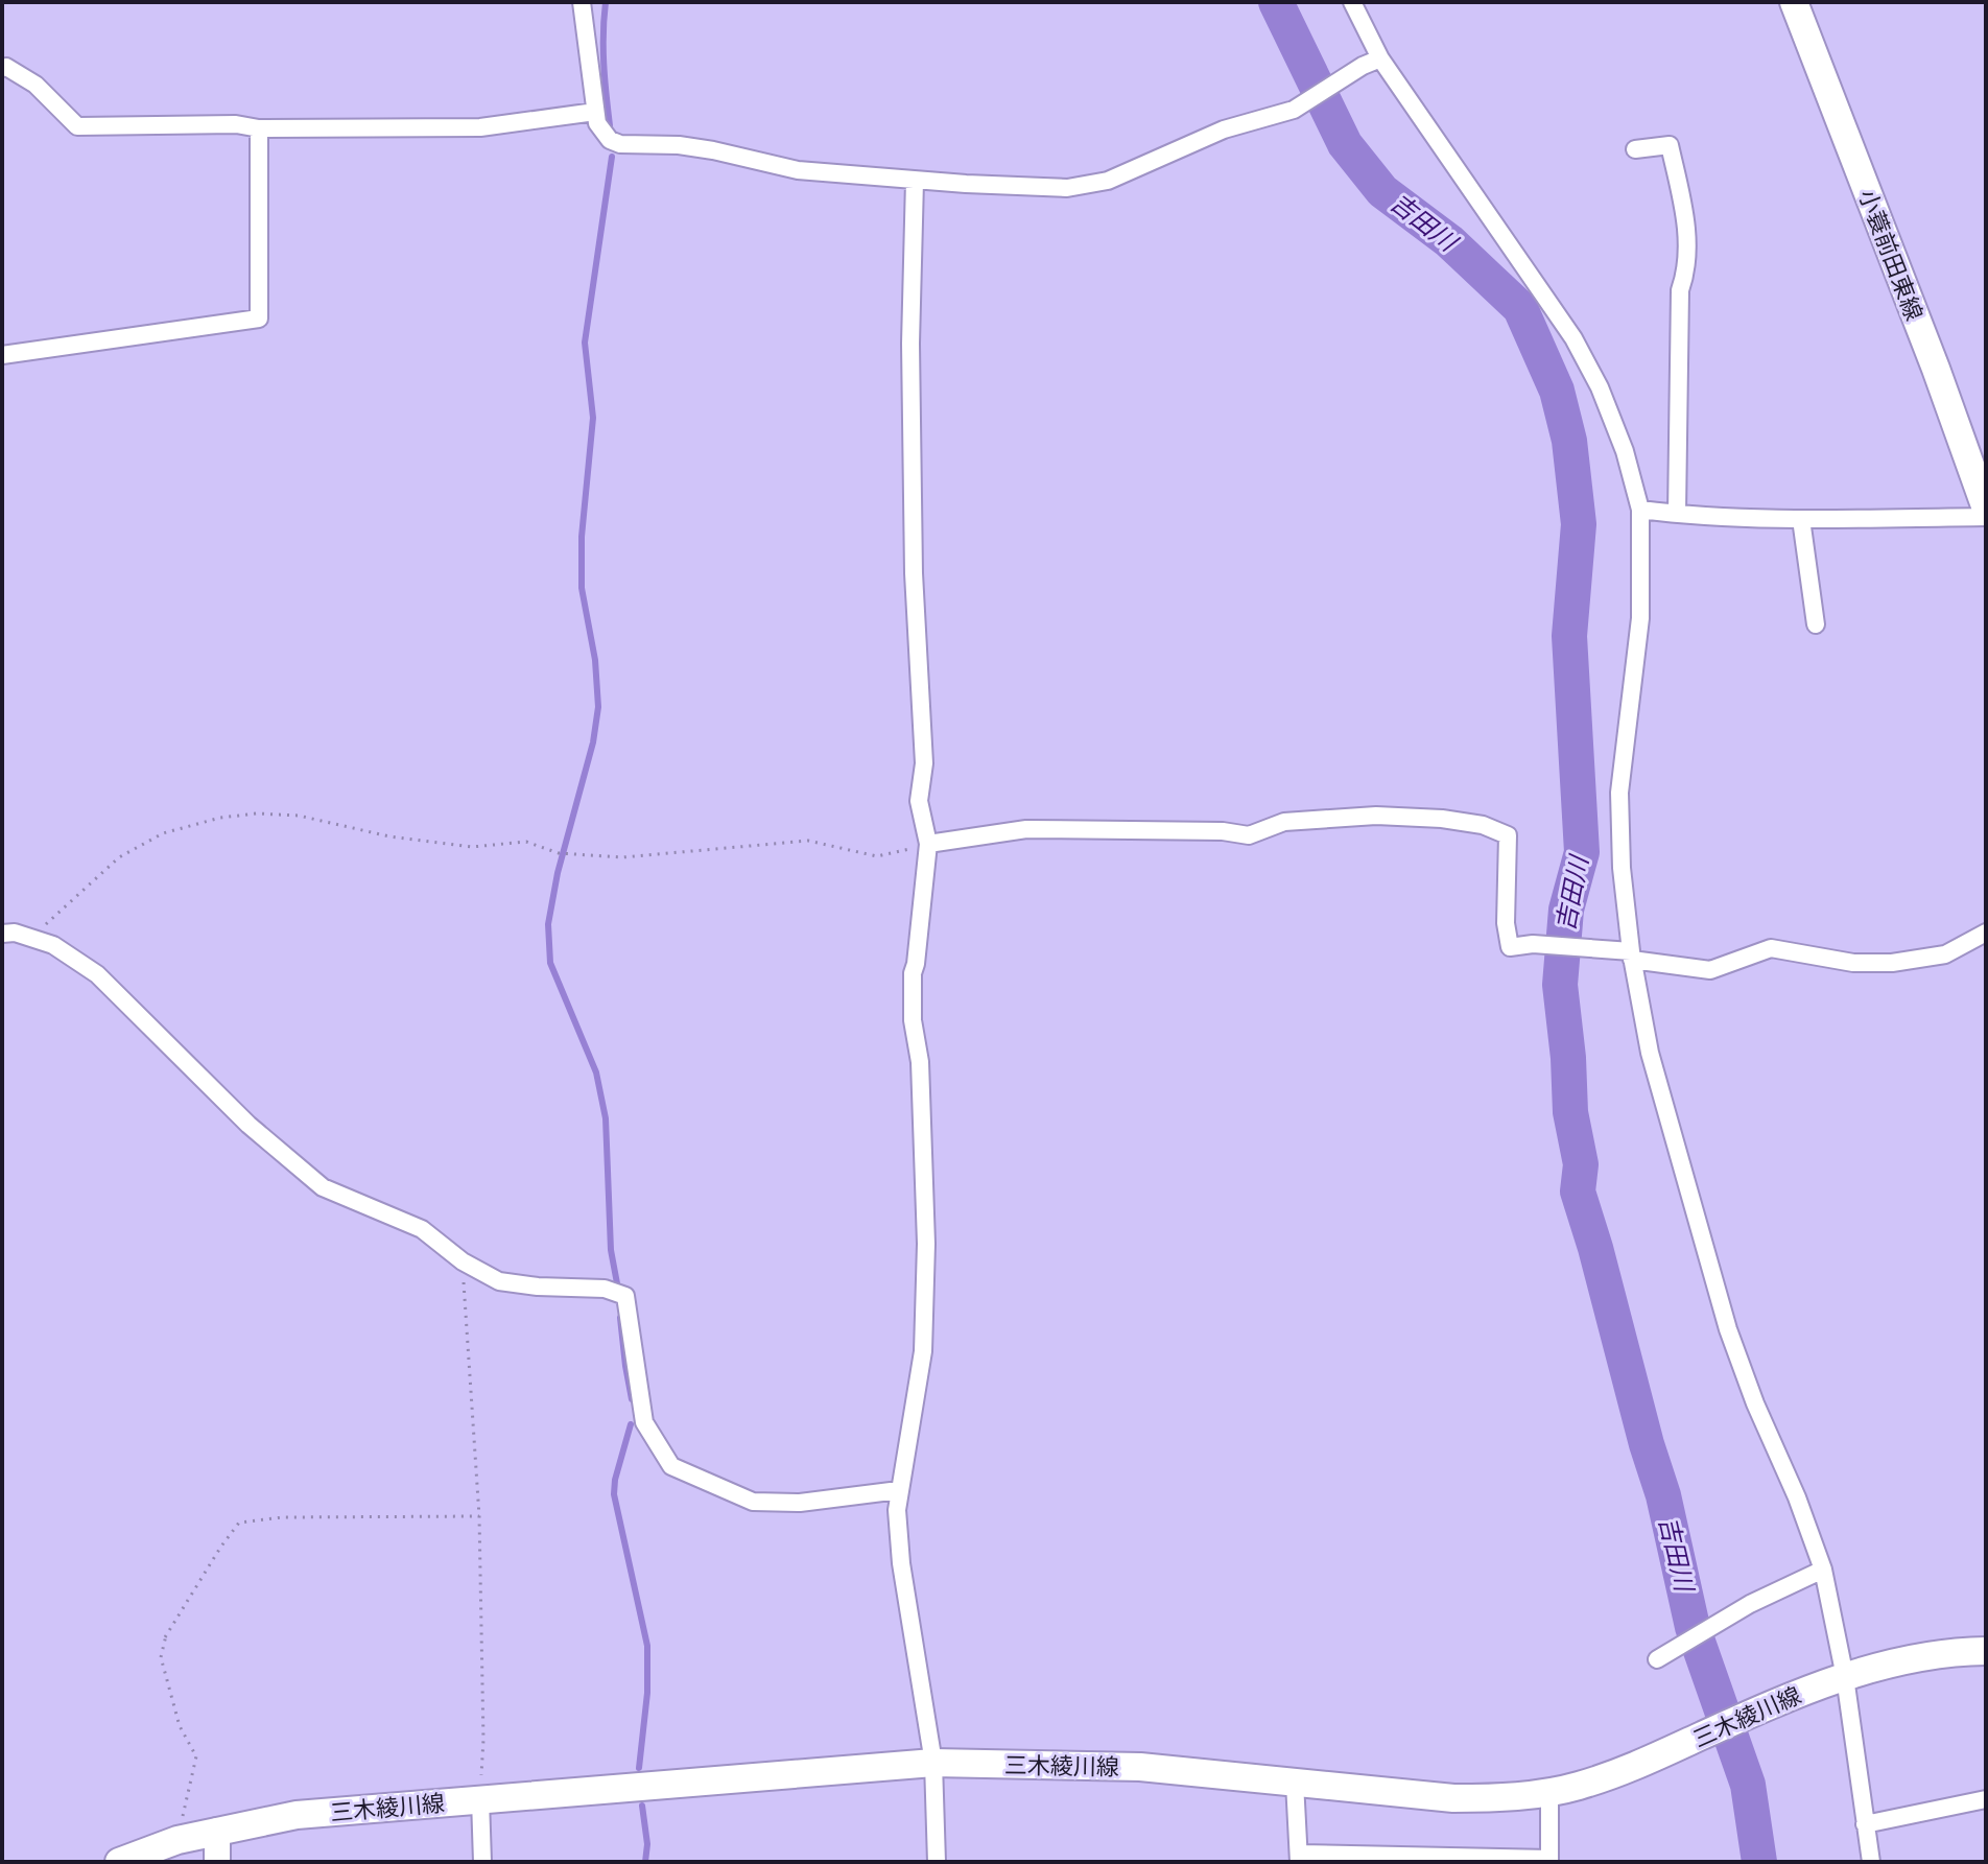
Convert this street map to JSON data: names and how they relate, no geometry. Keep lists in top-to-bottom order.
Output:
{
  "streets": {
    "main road": ["小蓑前田東線", "三木綾川線"]
  },
  "water": ["吉田川"]
}
